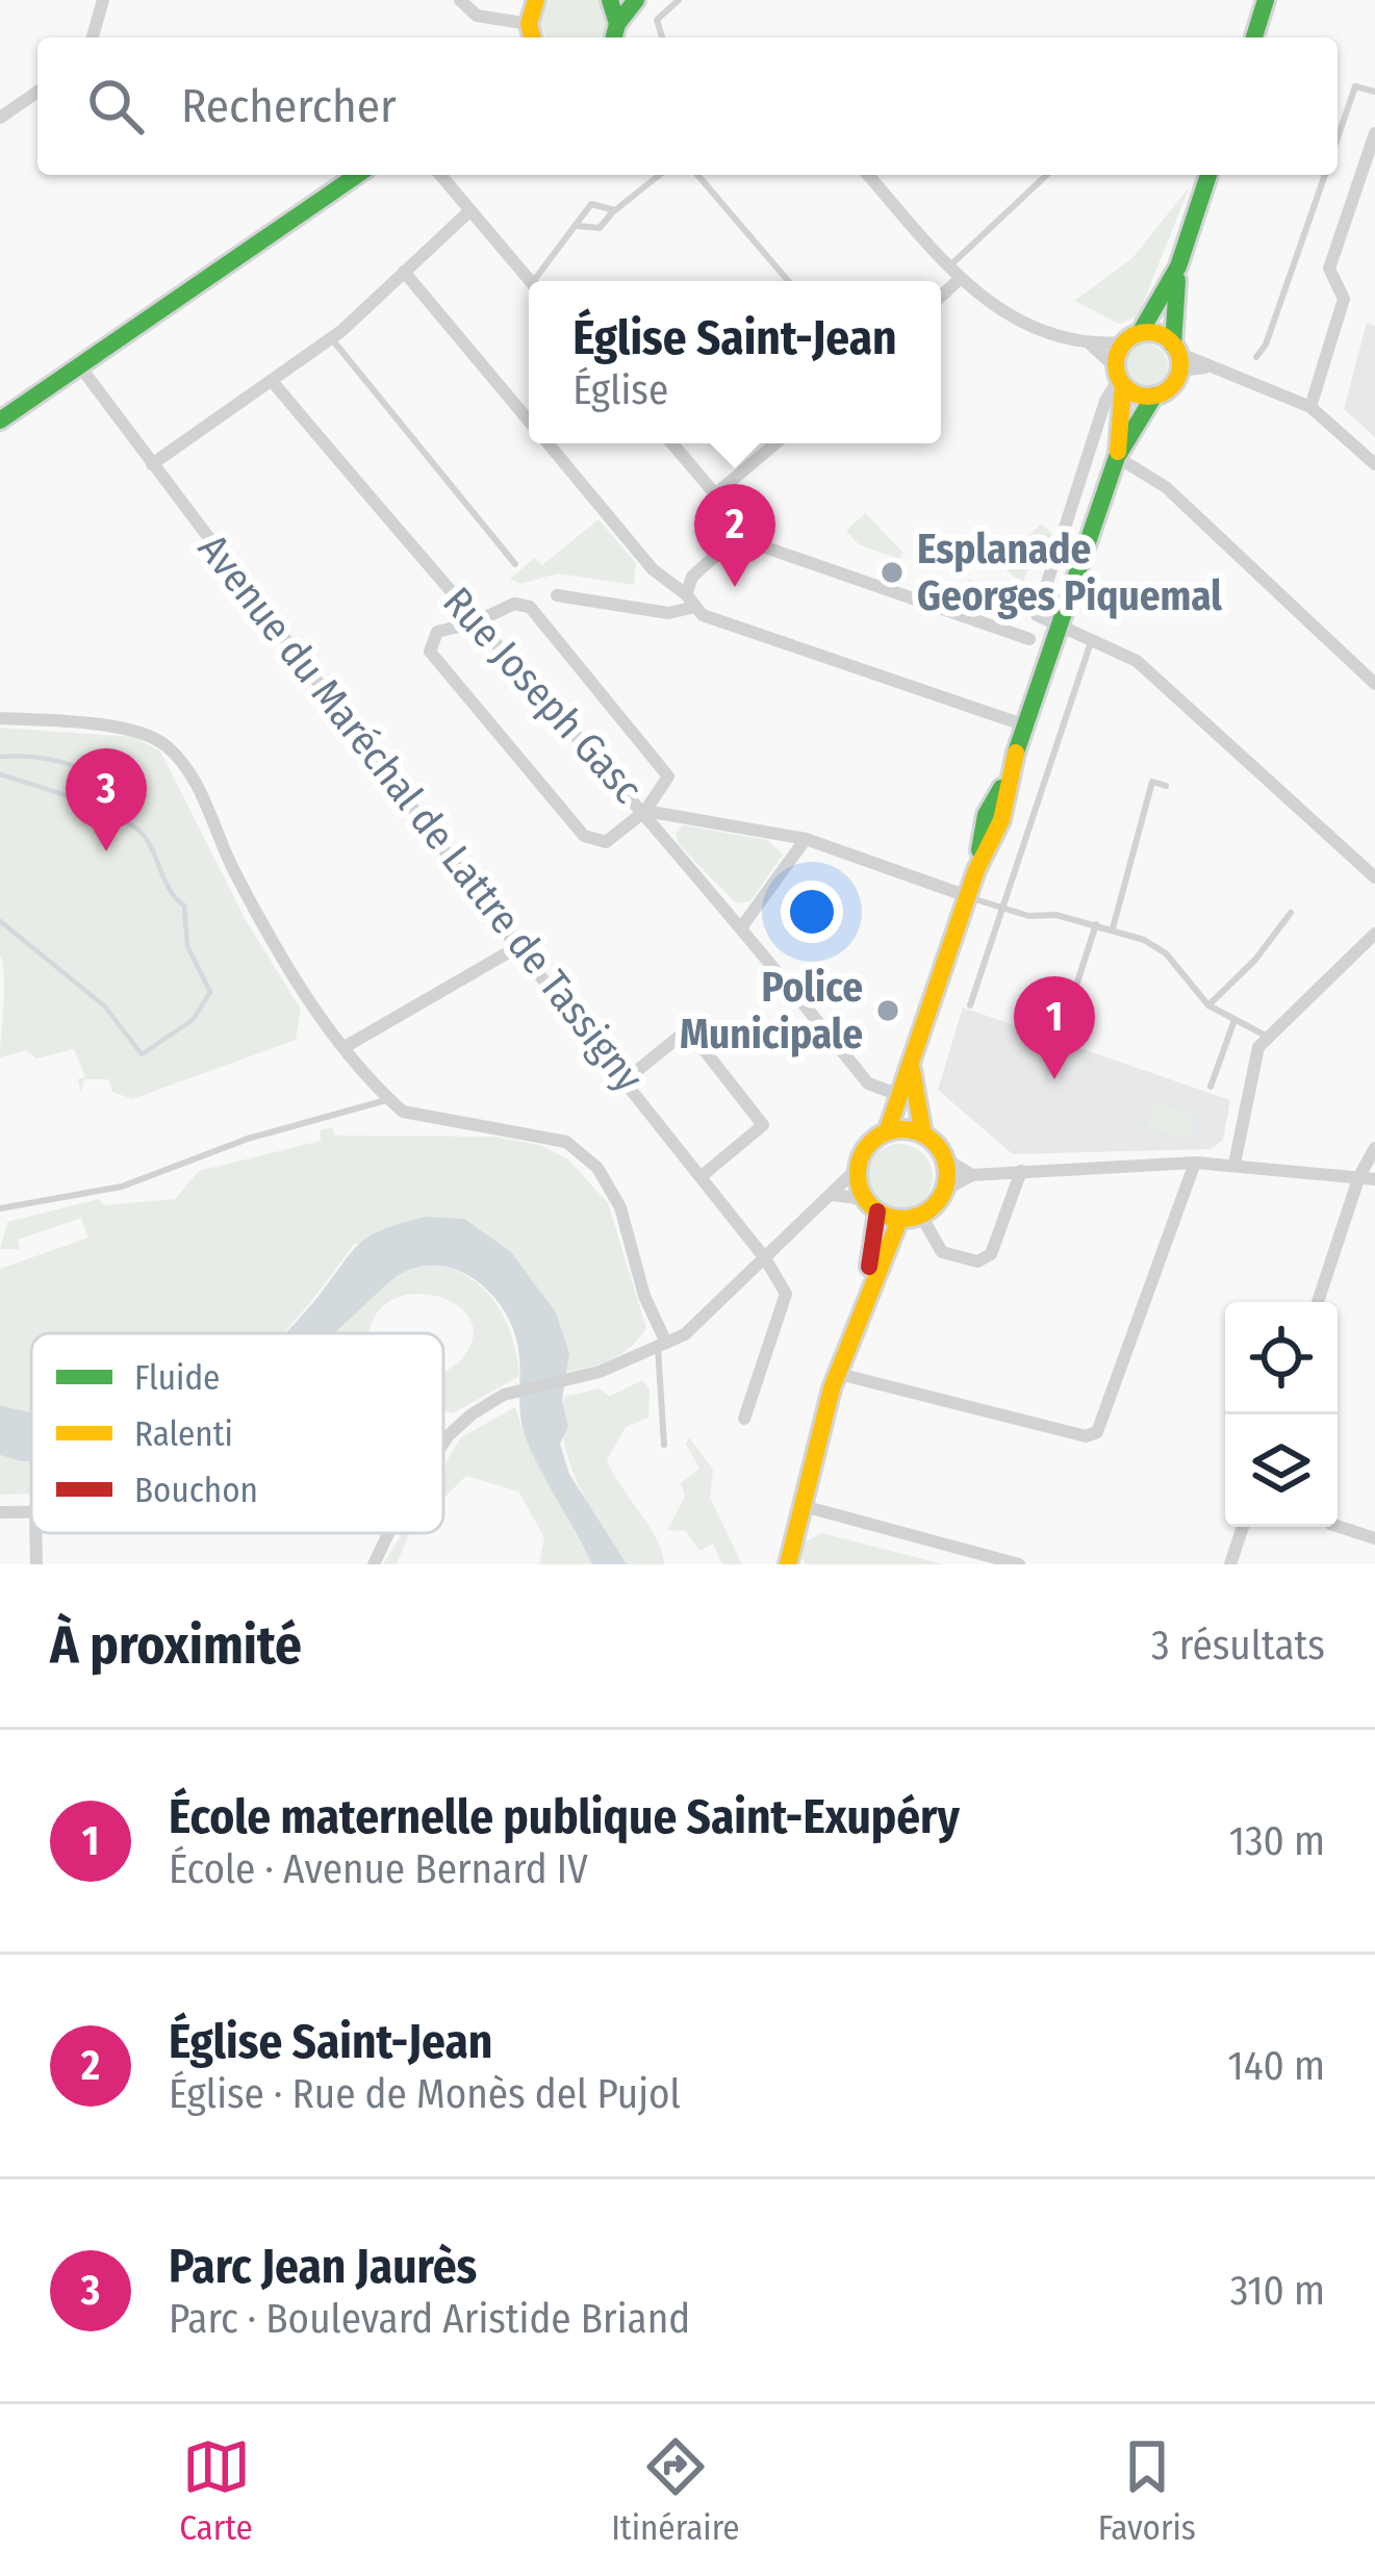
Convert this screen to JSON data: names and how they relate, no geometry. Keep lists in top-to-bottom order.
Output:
{
  "streets": {
    "street": ["Rue Joseph Gasc", "Avenue du Maréchal de Lattre de Tassigny"]
  },
  "places": ["Esplanade Georges Piquemal", "Police Municipale"],
  "legend": ["Fluide", "Ralenti", "Bouchon"],
  "page": {
    "search": "Rechercher",
    "popup": ["Église Saint-Jean", "Église"],
    "pins": ["2", "3", "1"],
    "heading": ["À proximité", "3 résultats"],
    "list": [
      {
        "mark": "1",
        "name": "École maternelle publique Saint-Exupéry",
        "note": "École · Avenue Bernard IV",
        "value": "130 m"
      },
      {
        "mark": "2",
        "name": "Église Saint-Jean",
        "note": "Église · Rue de Monès del Pujol",
        "value": "140 m"
      },
      {
        "mark": "3",
        "name": "Parc Jean Jaurès",
        "note": "Parc · Boulevard Aristide Briand",
        "value": "310 m"
      }
    ],
    "nav": ["Carte", "Itinéraire", "Favoris"]
  }
}
